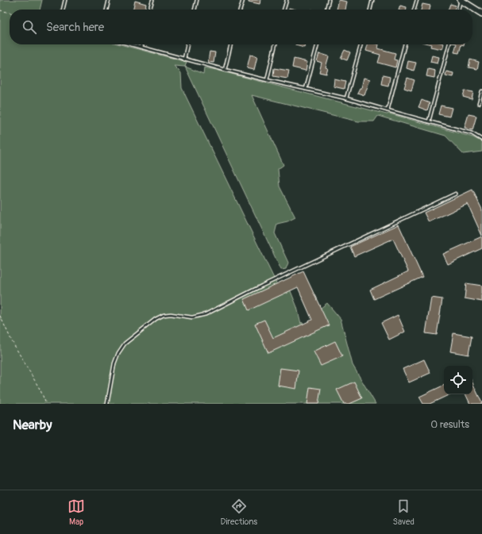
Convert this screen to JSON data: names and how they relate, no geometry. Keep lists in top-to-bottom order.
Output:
{
  "page": {
    "search": "Search here",
    "heading": ["Nearby", "0 results"],
    "nav": ["Map", "Directions", "Saved"]
  }
}
